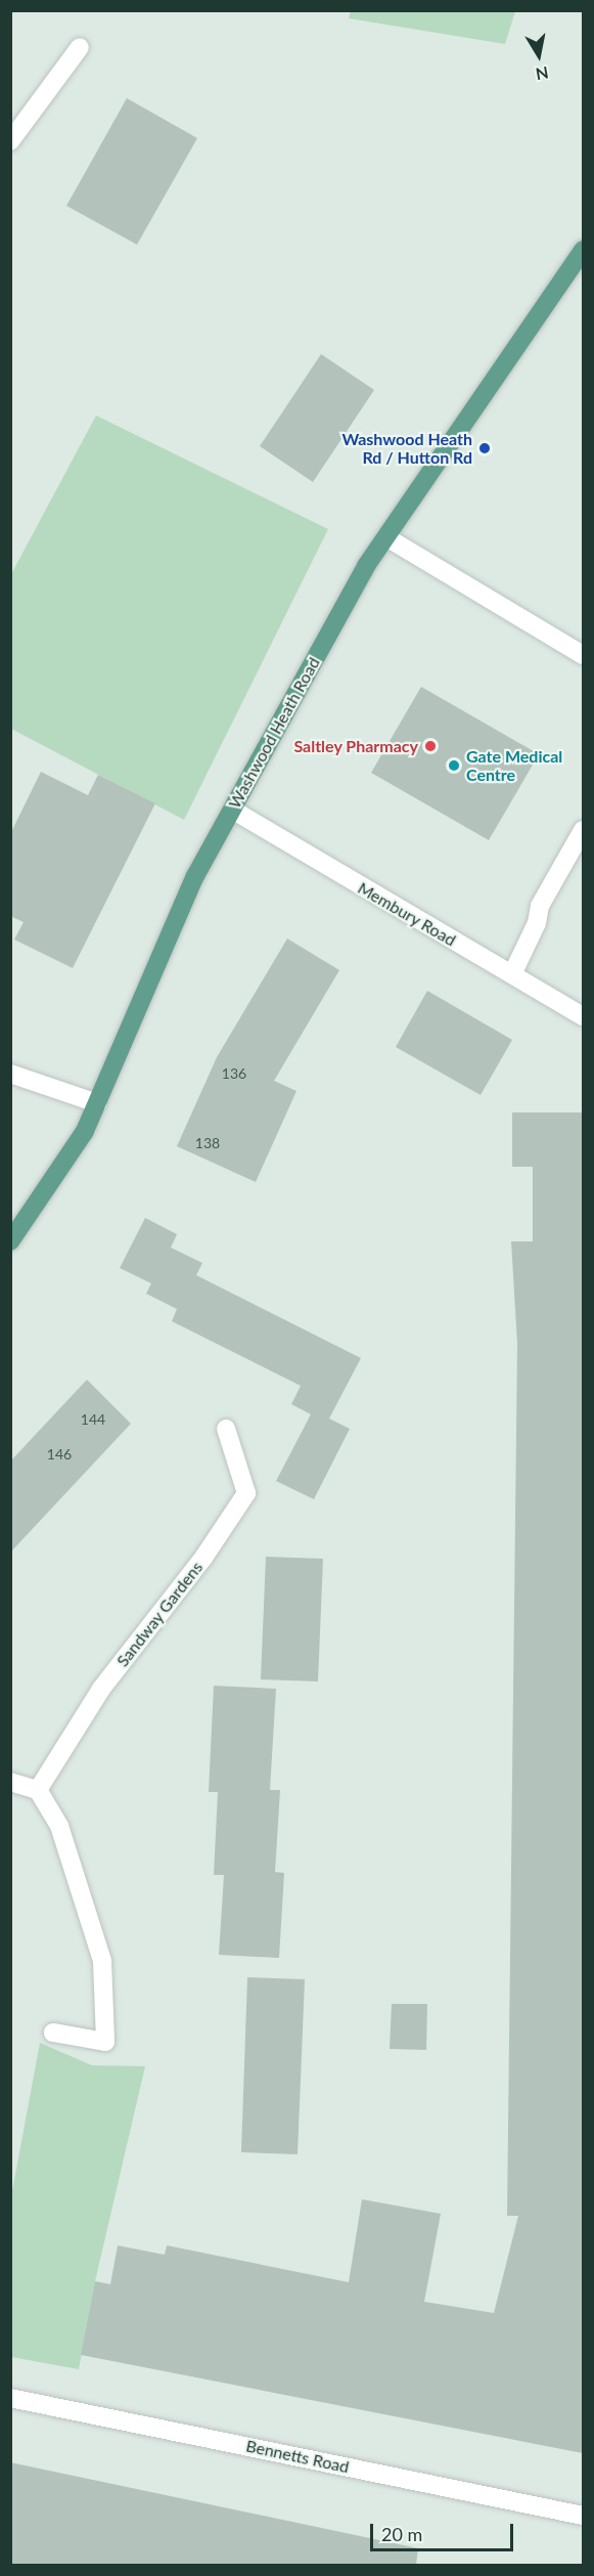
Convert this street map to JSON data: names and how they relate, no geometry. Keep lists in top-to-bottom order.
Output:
{
  "streets": {
    "main road": ["Washwood Heath Road"],
    "street": ["Membury Road", "Sandway Gardens", "Bennetts Road"]
  },
  "crossings": [
    ["Washwood Heath Road", "Membury Road"]
  ],
  "places": ["Washwood Heath Rd / Hutton Rd", "Saltley Pharmacy", "Gate Medical Centre"],
  "house_numbers": [
    "136",
    "138",
    "144",
    "146"
  ],
  "scale_bar": "20 m",
  "north": "bottom"
}
